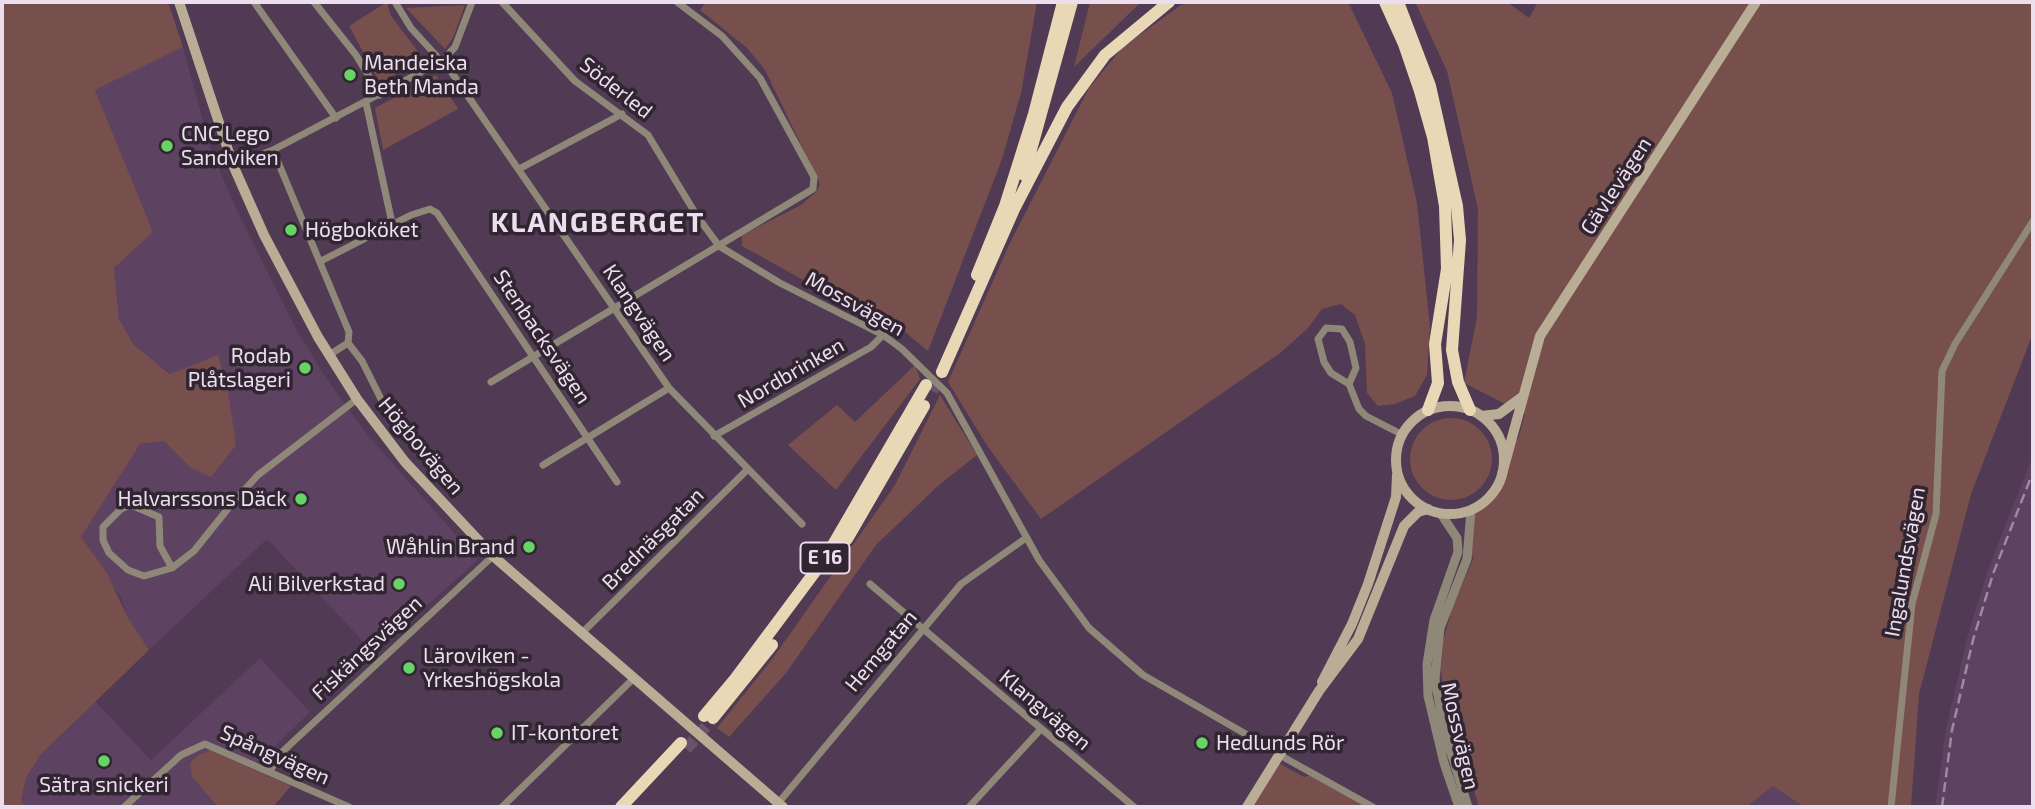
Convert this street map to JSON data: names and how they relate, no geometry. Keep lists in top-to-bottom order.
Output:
{
  "streets": {
    "highway": ["E 16"],
    "main road": ["Gävlevägen", "Högbovägen"],
    "street": [
      "Söderled",
      "Mossvägen",
      "Klangvägen",
      "Stenbacksvägen",
      "Nordbrinken",
      "Brednäsgatan",
      "Ingalundsvägen",
      "Fiskängsvägen",
      "Hemgatan",
      "Spångvägen"
    ]
  },
  "crossings": [
    ["Söderled", "Mossvägen"],
    ["Gävlevägen", "Mossvägen"],
    ["Mossvägen", "Nordbrinken"],
    ["Mossvägen", "Hemgatan"],
    ["Klangvägen", "Nordbrinken"],
    ["Klangvägen", "Brednäsgatan"],
    ["Klangvägen", "Hemgatan"],
    ["Högbovägen", "Brednäsgatan"],
    ["Högbovägen", "Fiskängsvägen"],
    ["Högbovägen", "Hemgatan"],
    ["Fiskängsvägen", "Spångvägen"]
  ],
  "districts": ["KLANGBERGET"],
  "places": [
    "Mandeiska Beth Manda",
    "CNC Lego Sandviken",
    "Högboköket",
    "Rodab Plåtslageri",
    "Halvarssons Däck",
    "Wåhlin Brand",
    "Ali Bilverkstad",
    "Läroviken - Yrkeshögskola",
    "IT-kontoret",
    "Hedlunds Rör",
    "Sätra snickeri"
  ]
}
